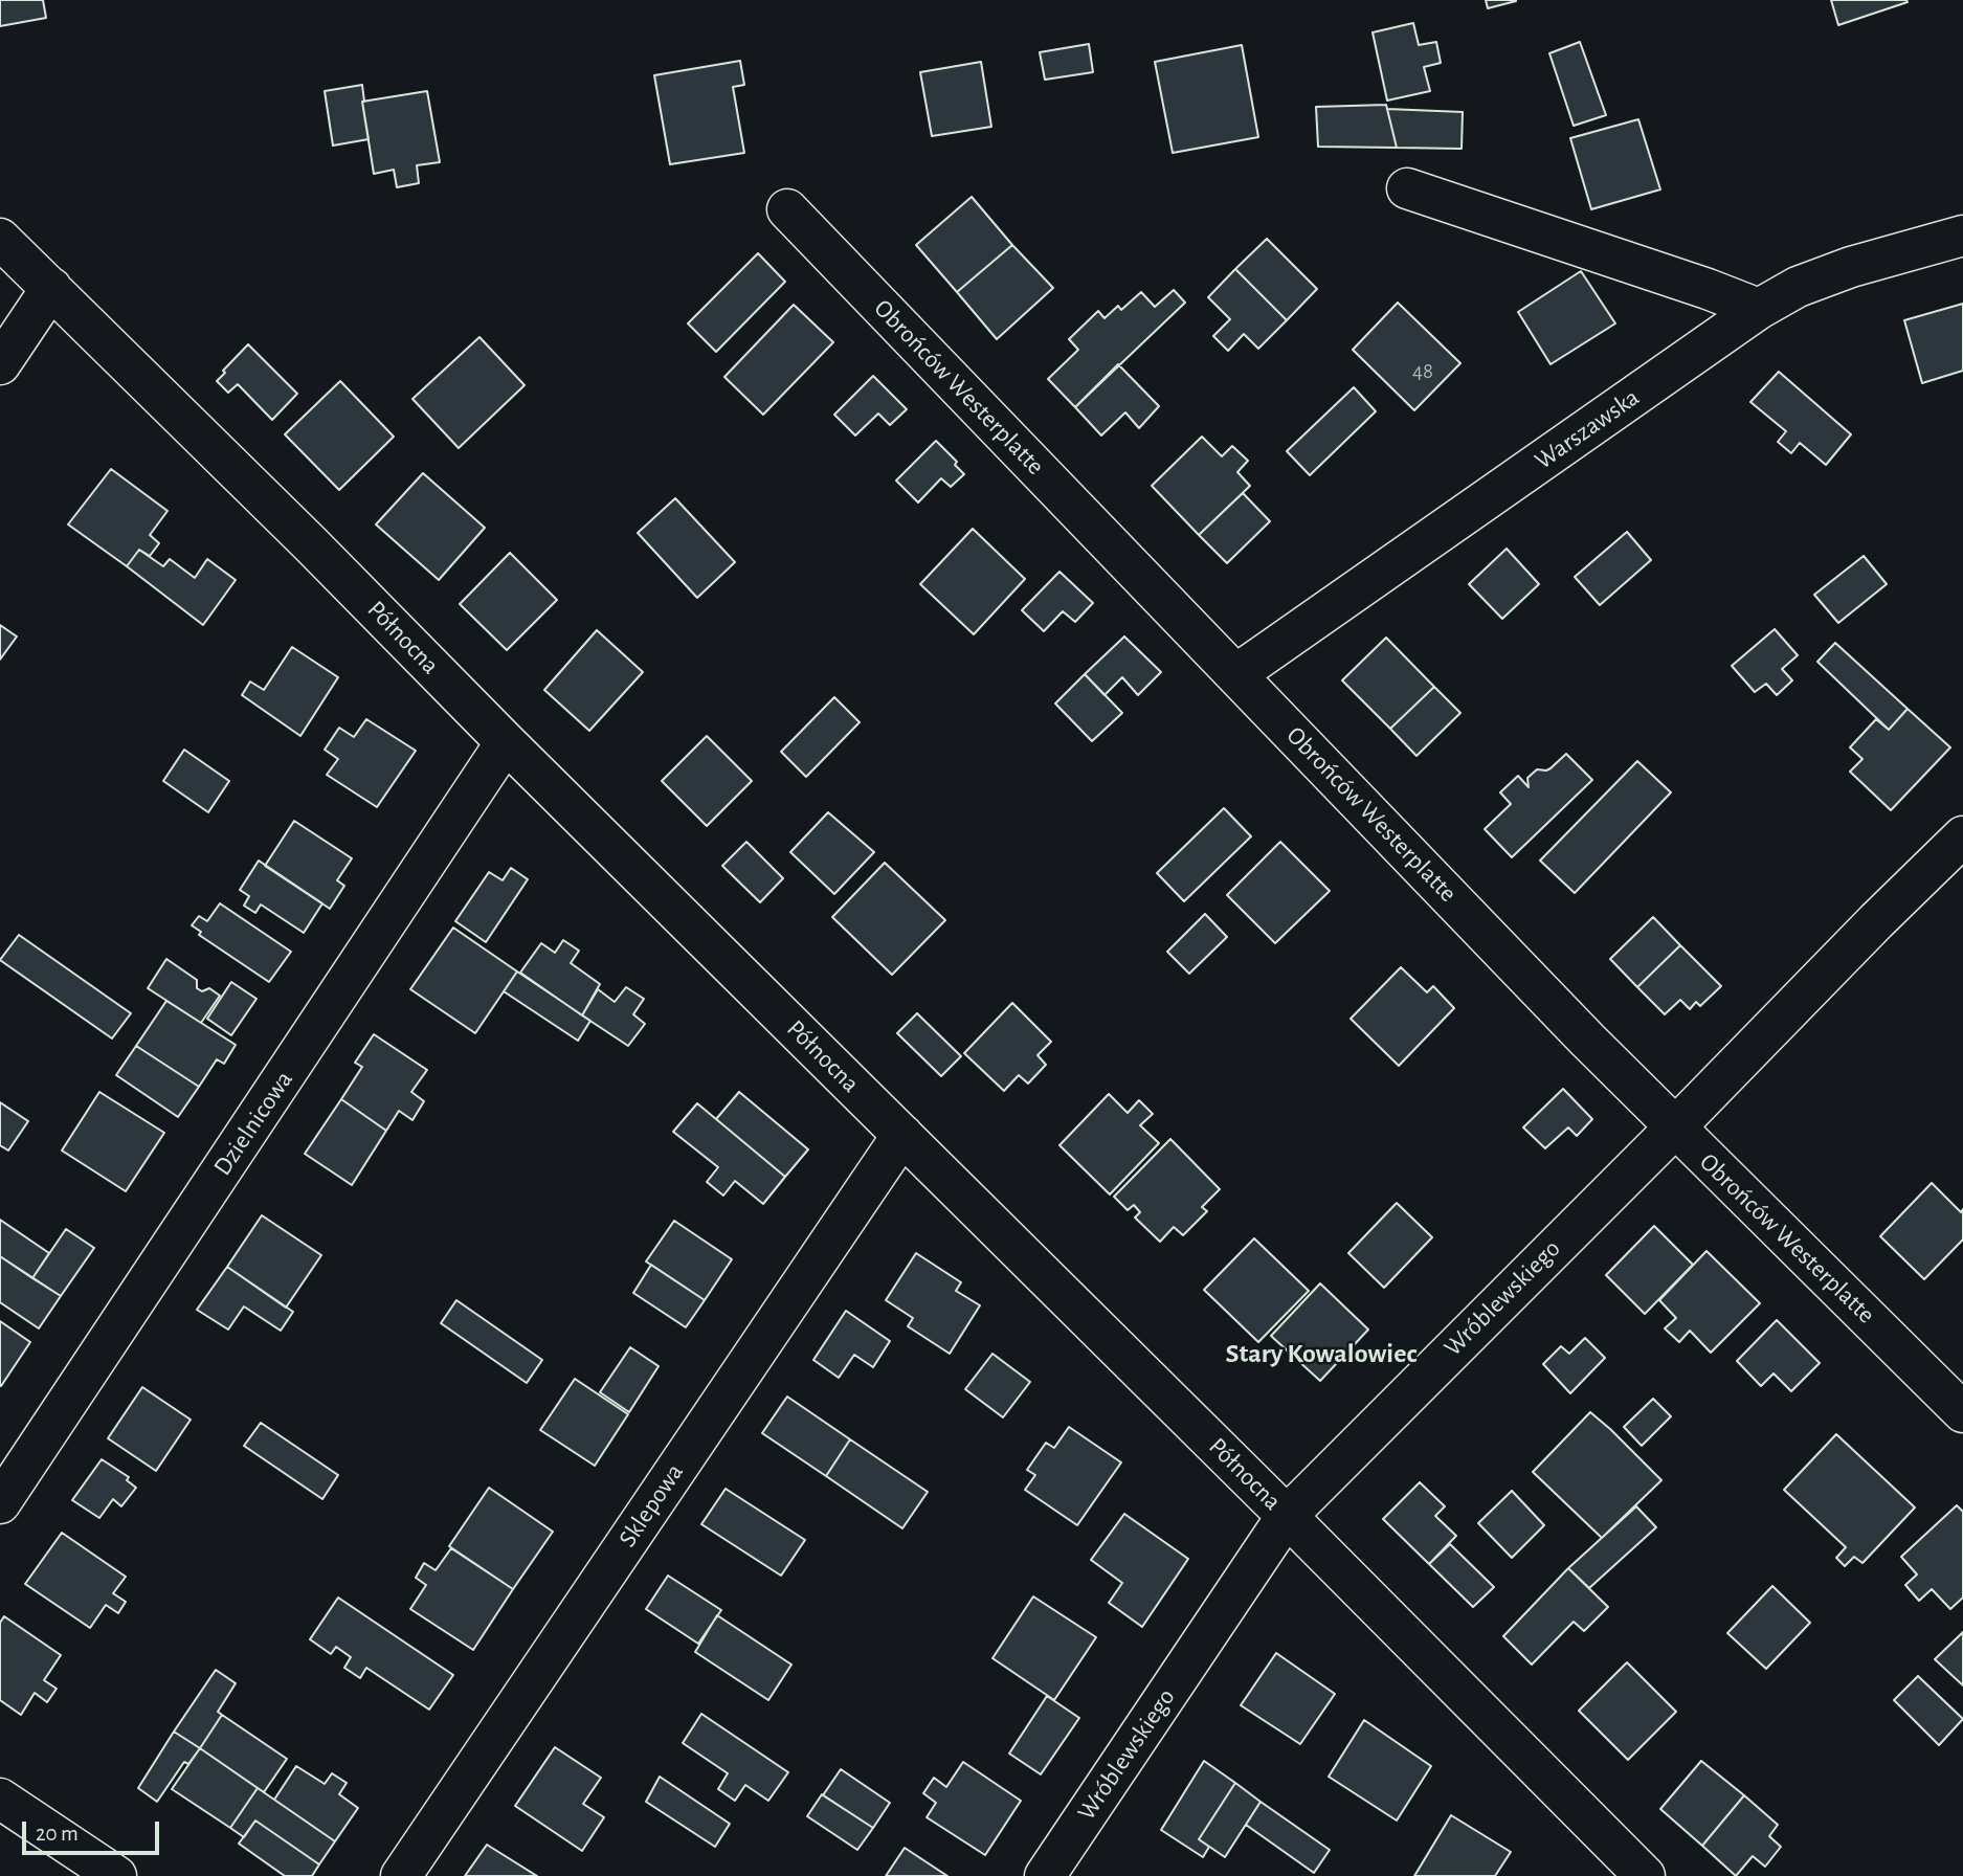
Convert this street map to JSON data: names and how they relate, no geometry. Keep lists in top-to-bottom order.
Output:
{
  "streets": {
    "street": [
      "Obrońców Westerplatte",
      "Warszawska",
      "Północna",
      "Dzielnicowa",
      "Wróblewskiego",
      "Sklepowa"
    ]
  },
  "crossings": [
    ["Obrońców Westerplatte", "Warszawska"],
    ["Obrońców Westerplatte", "Wróblewskiego"],
    ["Północna", "Dzielnicowa"],
    ["Północna", "Wróblewskiego"],
    ["Północna", "Sklepowa"]
  ],
  "districts": ["Stary Kowalowiec"],
  "house_numbers": ["48"],
  "scale_bar": "20 m"
}
